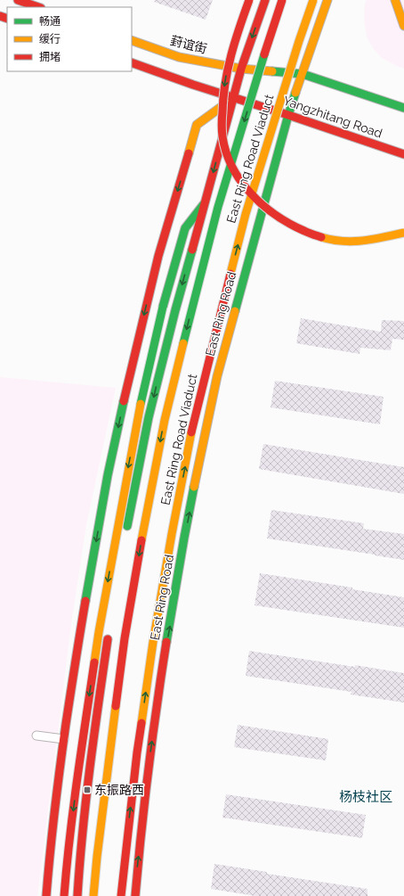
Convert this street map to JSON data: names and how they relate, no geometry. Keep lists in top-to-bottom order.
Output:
{
  "streets": {
    "main road": [
      "葑谊街",
      "Yangzhitang Road",
      "East Ring Road Viaduct",
      "East Ring Road"
    ]
  },
  "crossings": [
    ["Yangzhitang Road", "East Ring Road"]
  ],
  "districts": ["杨枝社区"],
  "places": {
    "transit": ["东振路西"]
  },
  "legend": ["畅通", "缓行", "拥堵"]
}
